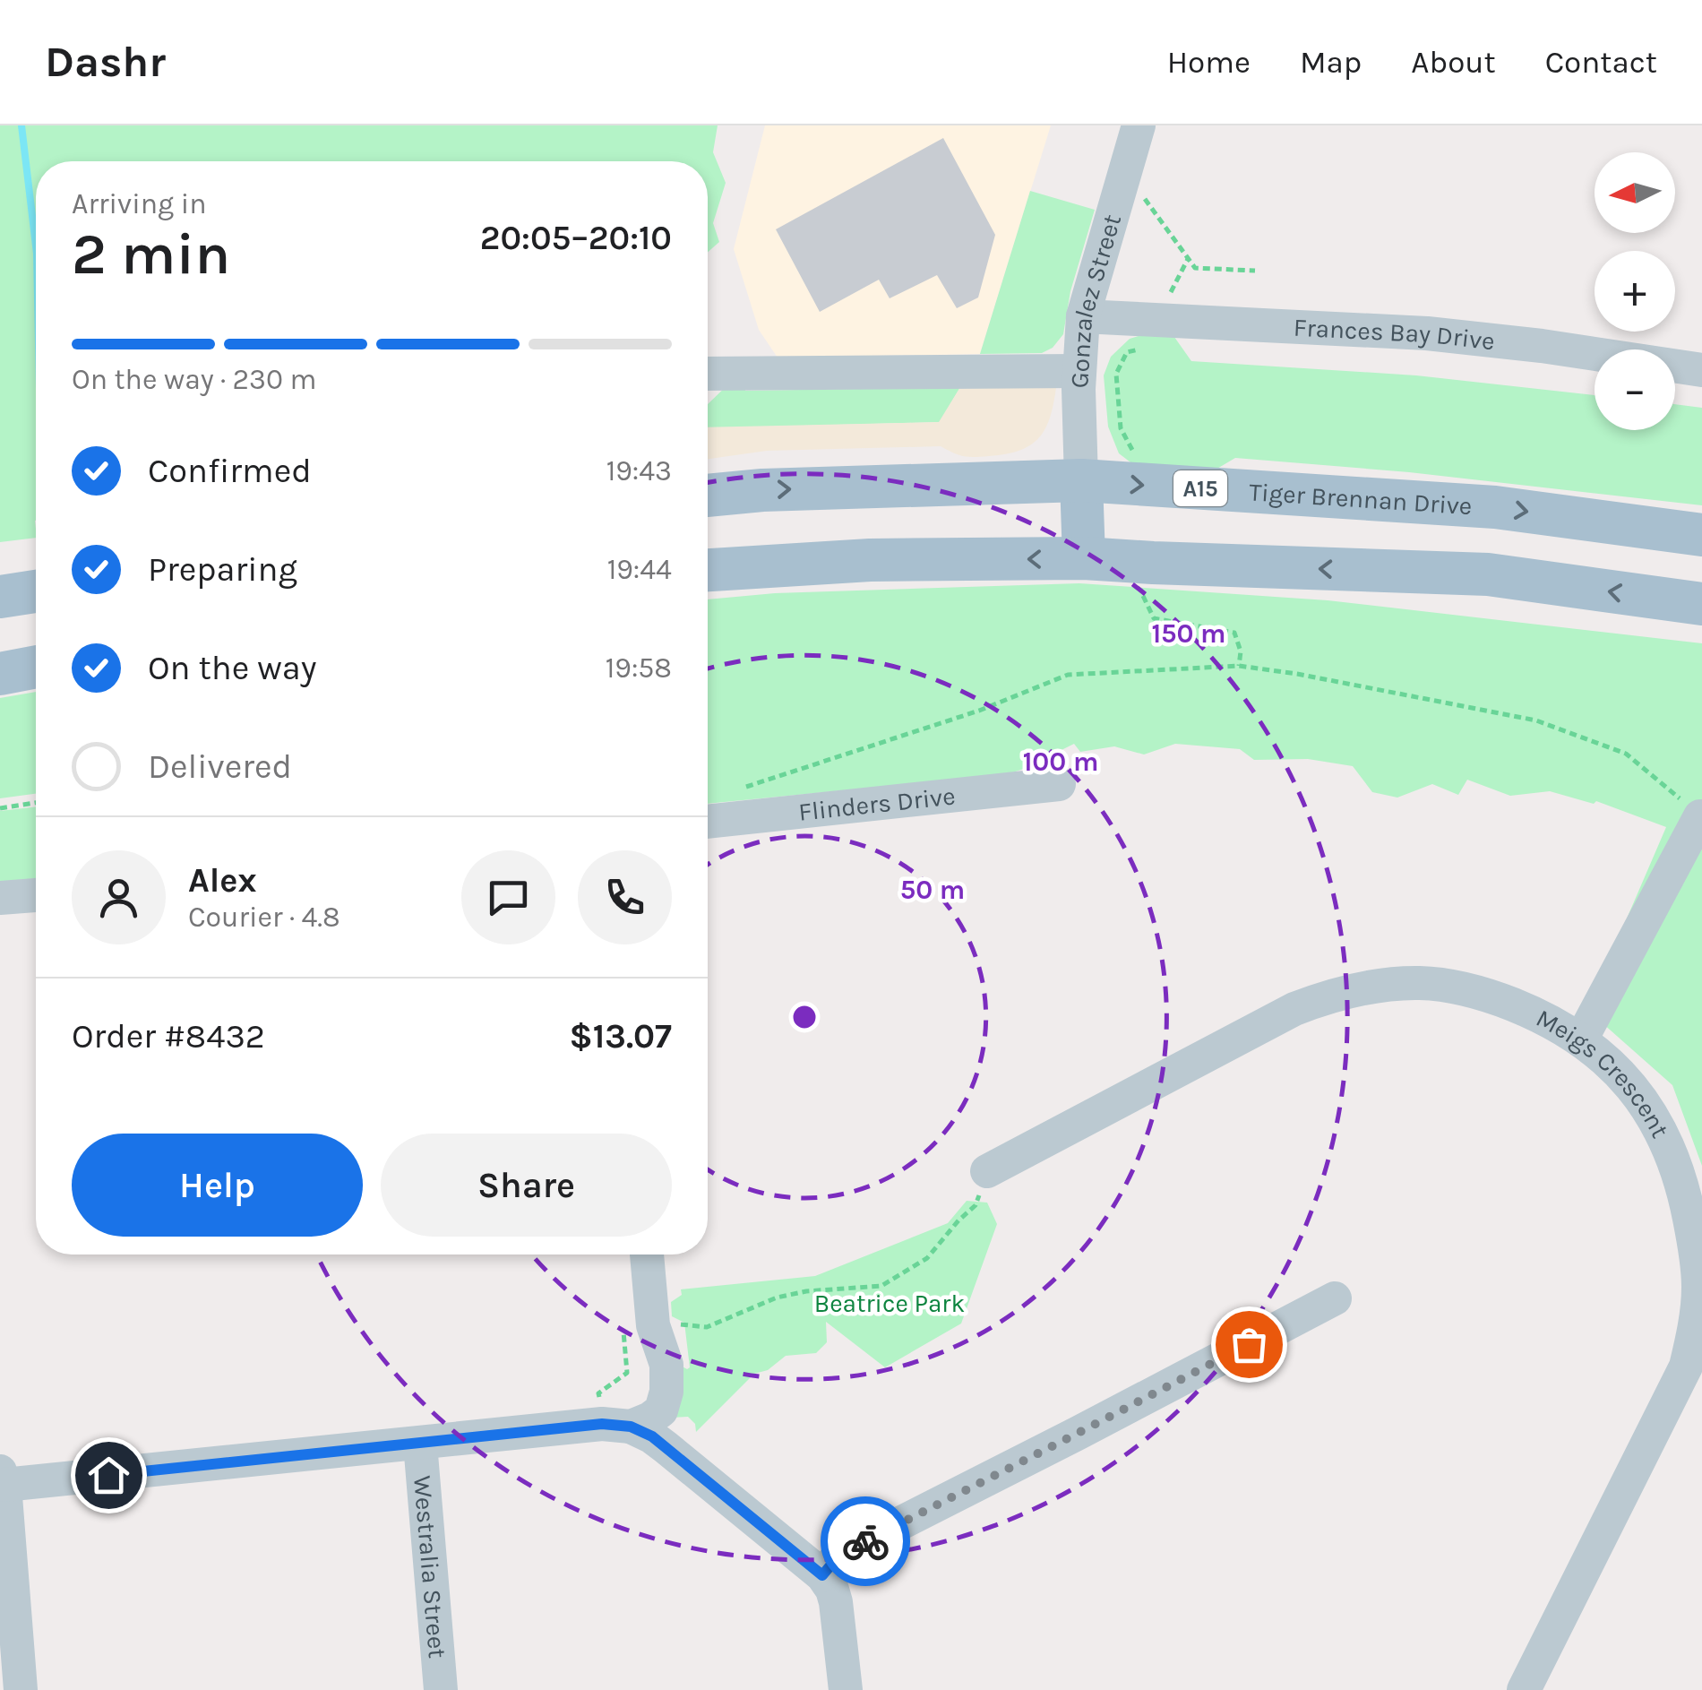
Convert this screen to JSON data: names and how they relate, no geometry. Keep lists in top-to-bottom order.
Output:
{
  "streets": {
    "main road": ["A15", "Tiger Brennan Drive"],
    "street": [
      "Gonzalez Street",
      "Frances Bay Drive",
      "Flinders Drive",
      "Meigs Crescent",
      "Westralia Street"
    ]
  },
  "crossings": [
    ["Gonzalez Street", "Frances Bay Drive"],
    ["Gonzalez Street", "Tiger Brennan Drive"]
  ],
  "parks": ["Beatrice Park"],
  "north": "left",
  "page": {
    "header": "Dashr",
    "nav": [
      "Home",
      "Map",
      "About",
      "Contact"
    ],
    "map_buttons": ["+", "−"],
    "heading": ["2 min", "Arriving in", "20:05–20:10"],
    "panel": [
      "Alex",
      "Courier · 4.8",
      "Order #8432",
      "$13.07"
    ],
    "bar": "On the way · 230 m",
    "list": [
      ["Confirmed", "19:43"],
      ["Preparing", "19:44"],
      ["On the way", "19:58"],
      "Delivered"
    ],
    "buttons": ["Help", "Share"]
  },
  "rings": ["150 m", "100 m", "50 m"]
}
